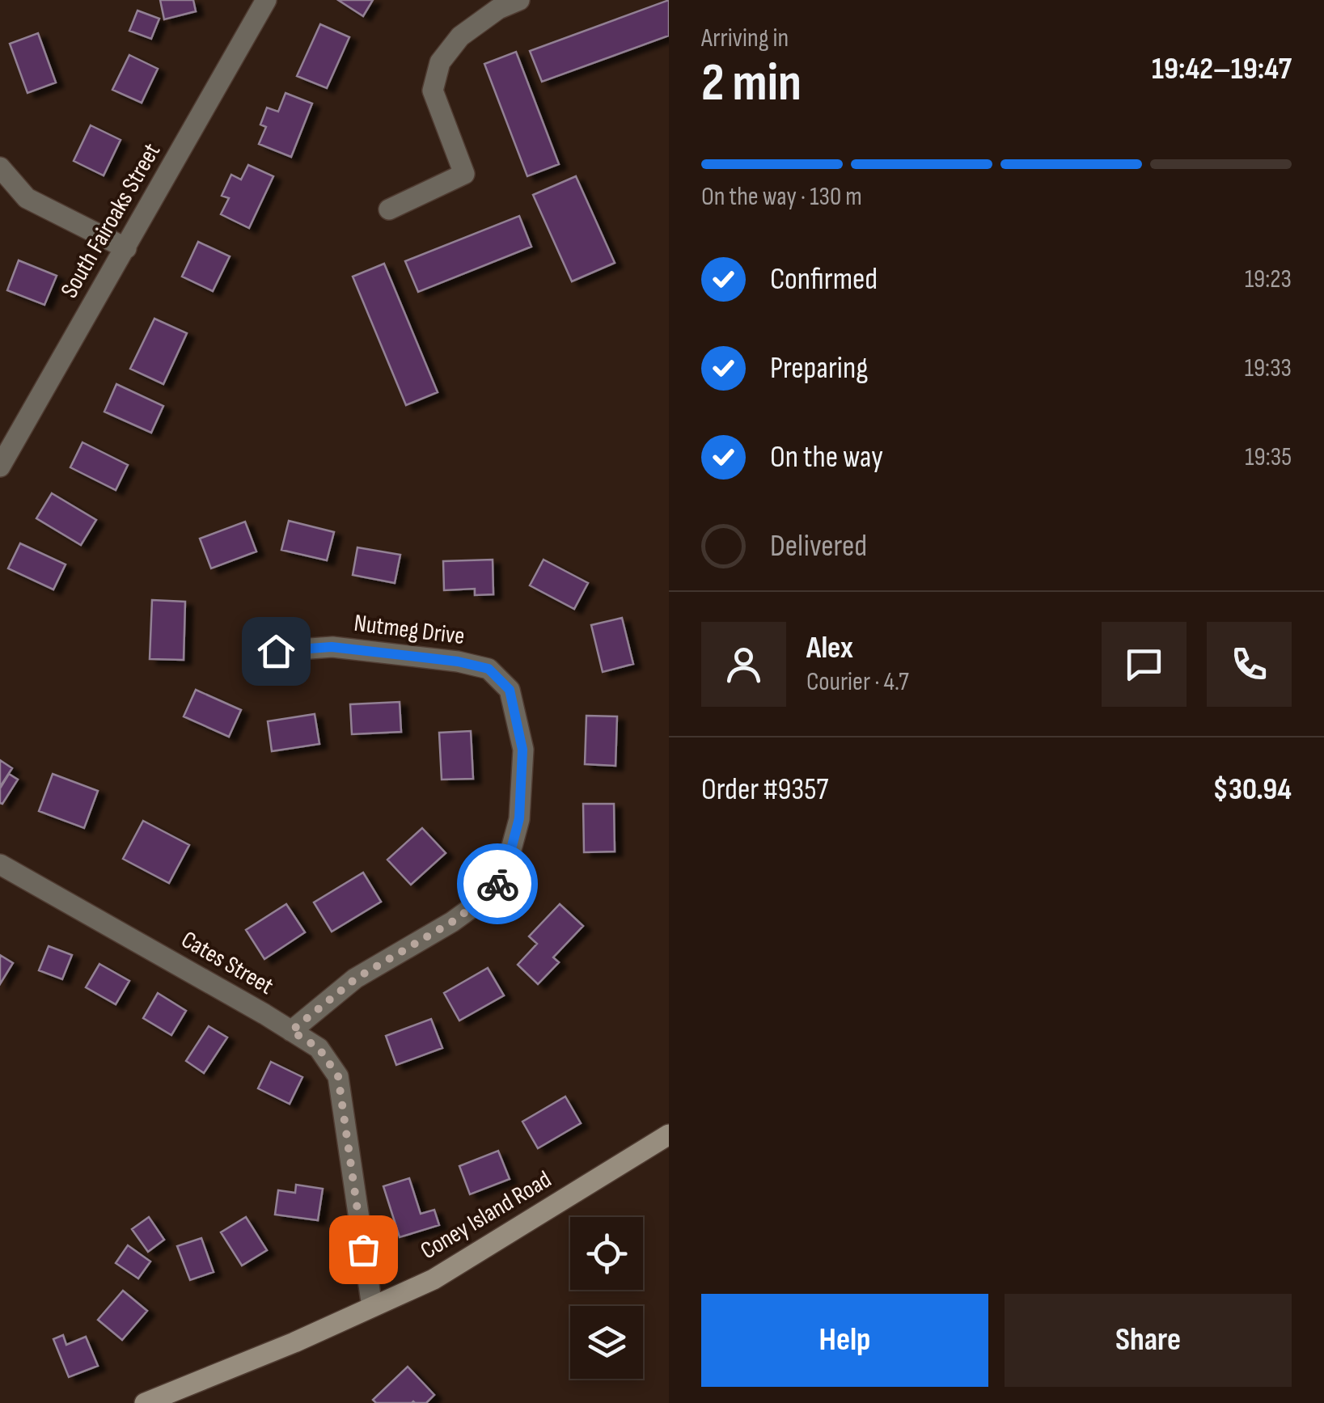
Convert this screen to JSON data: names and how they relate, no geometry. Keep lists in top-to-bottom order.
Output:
{
  "streets": {
    "street": [
      "South Fairoaks Street",
      "Nutmeg Drive",
      "Cates Street",
      "Coney Island Road"
    ]
  },
  "crossings": [
    ["Nutmeg Drive", "Cates Street"],
    ["Cates Street", "Coney Island Road"]
  ],
  "page": {
    "heading": ["2 min", "Arriving in", "19:42–19:47"],
    "panel": [
      "Alex",
      "Courier · 4.7",
      "Order #9357",
      "$30.94"
    ],
    "bar": "On the way · 130 m",
    "list": [
      ["Confirmed", "19:23"],
      ["Preparing", "19:33"],
      ["On the way", "19:35"],
      "Delivered"
    ],
    "buttons": ["Help", "Share"]
  }
}
